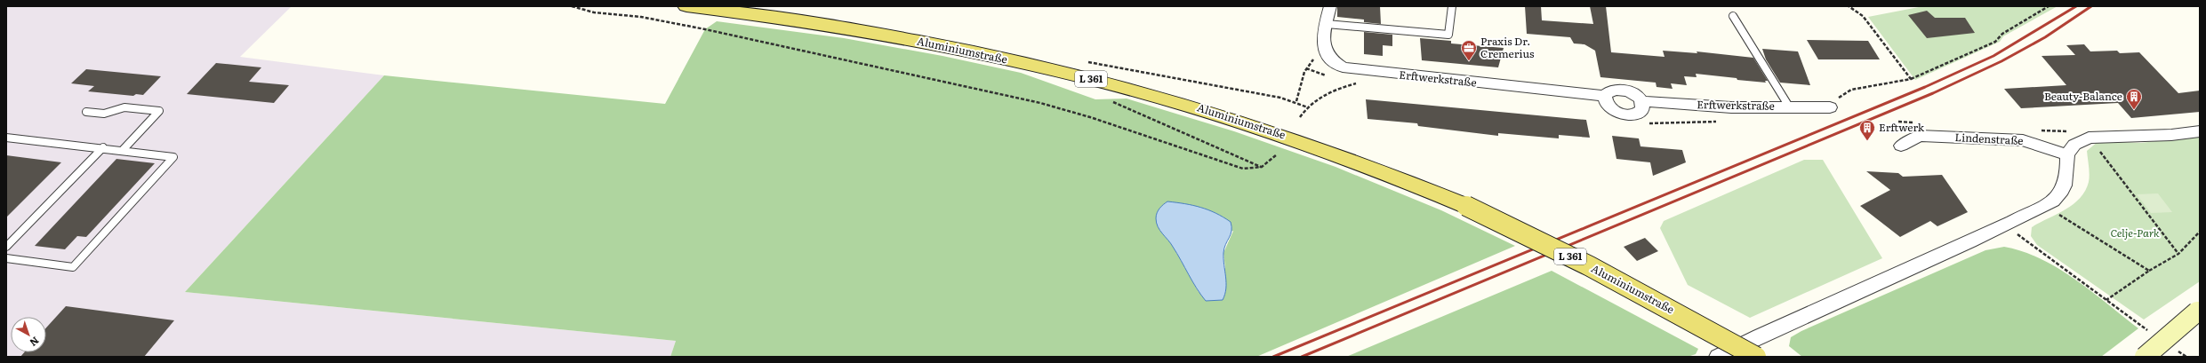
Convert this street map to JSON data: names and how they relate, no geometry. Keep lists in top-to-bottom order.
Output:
{
  "streets": {
    "main road": ["Aluminiumstraße", "L 361"],
    "street": ["Erftwerkstraße", "Lindenstraße"]
  },
  "parks": ["Celje-Park"],
  "places": {
    "office": ["Praxis Dr. Cremerius"],
    "building": ["Beauty-Balance", "Erftwerk"]
  },
  "north": "bottom right"
}
